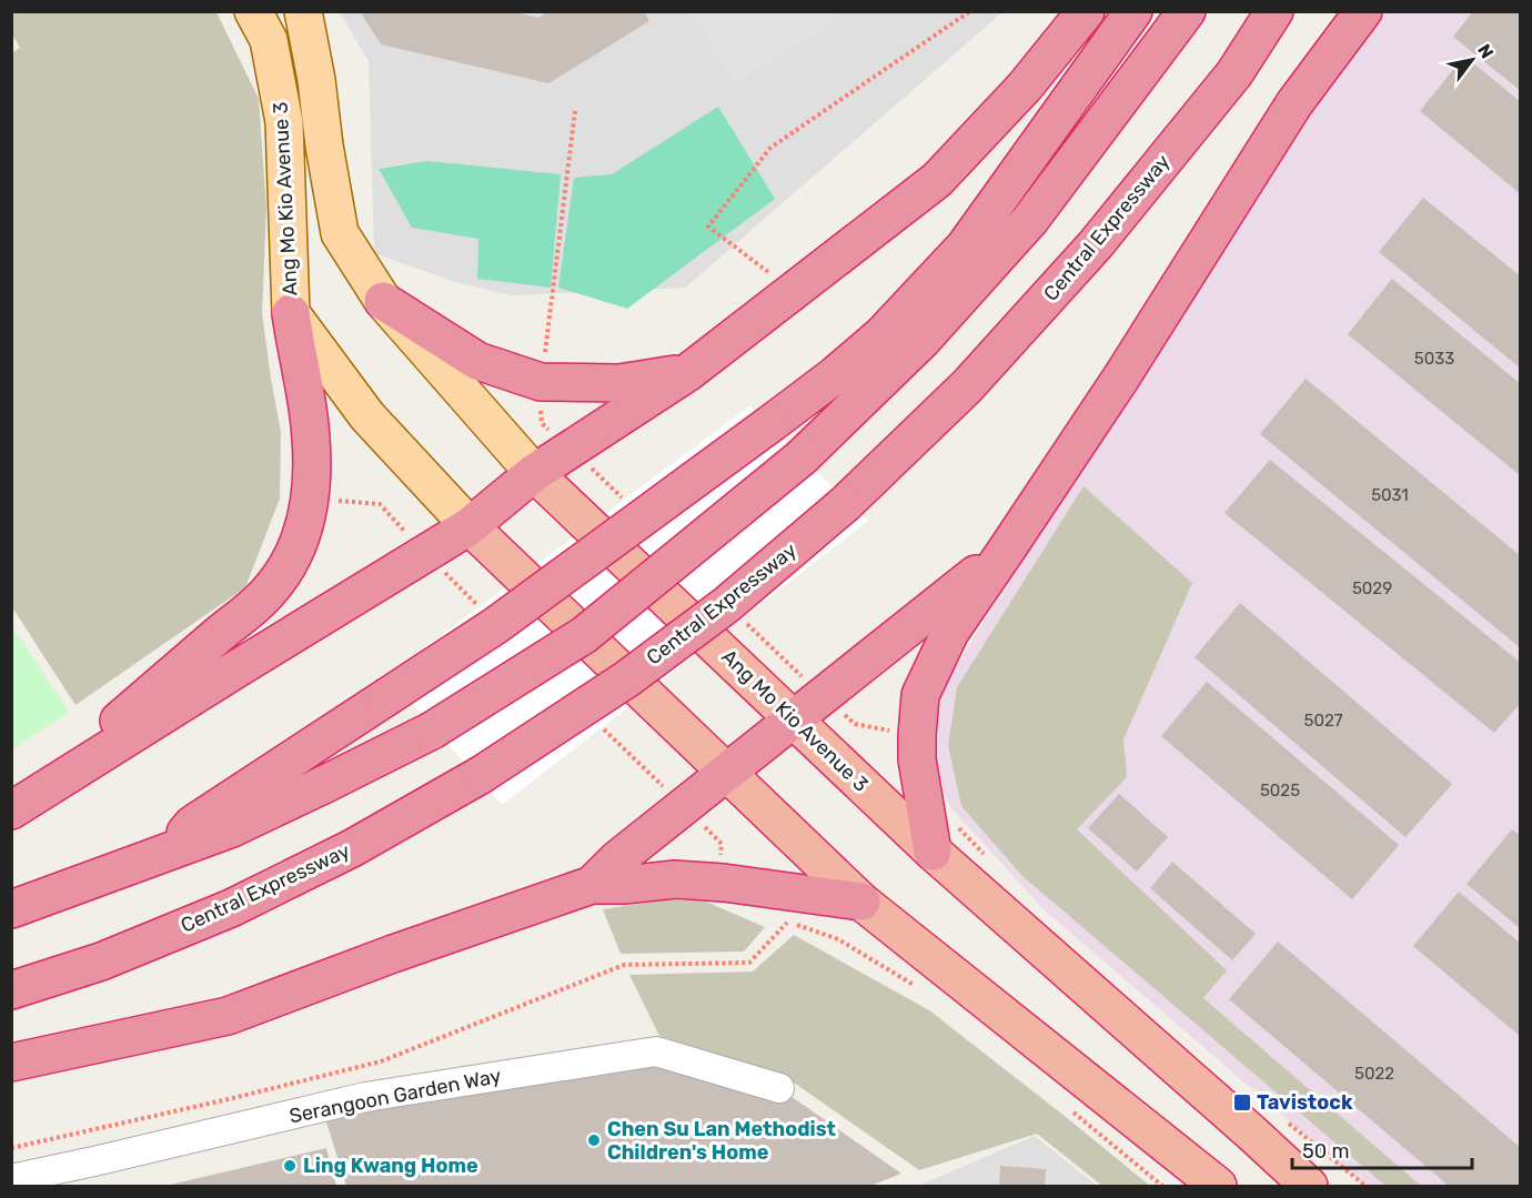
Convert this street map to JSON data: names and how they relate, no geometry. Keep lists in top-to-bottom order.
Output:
{
  "streets": {
    "highway": ["Ang Mo Kio Avenue 3", "Central Expressway"],
    "street": ["Serangoon Garden Way"]
  },
  "places": {
    "transit": ["Tavistock"],
    "other": ["Chen Su Lan Methodist Children's Home", "Ling Kwang Home"]
  },
  "house_numbers": [
    "5033",
    "5031",
    "5029",
    "5027",
    "5025",
    "5022"
  ],
  "scale_bar": "50 m",
  "north": "top right"
}
